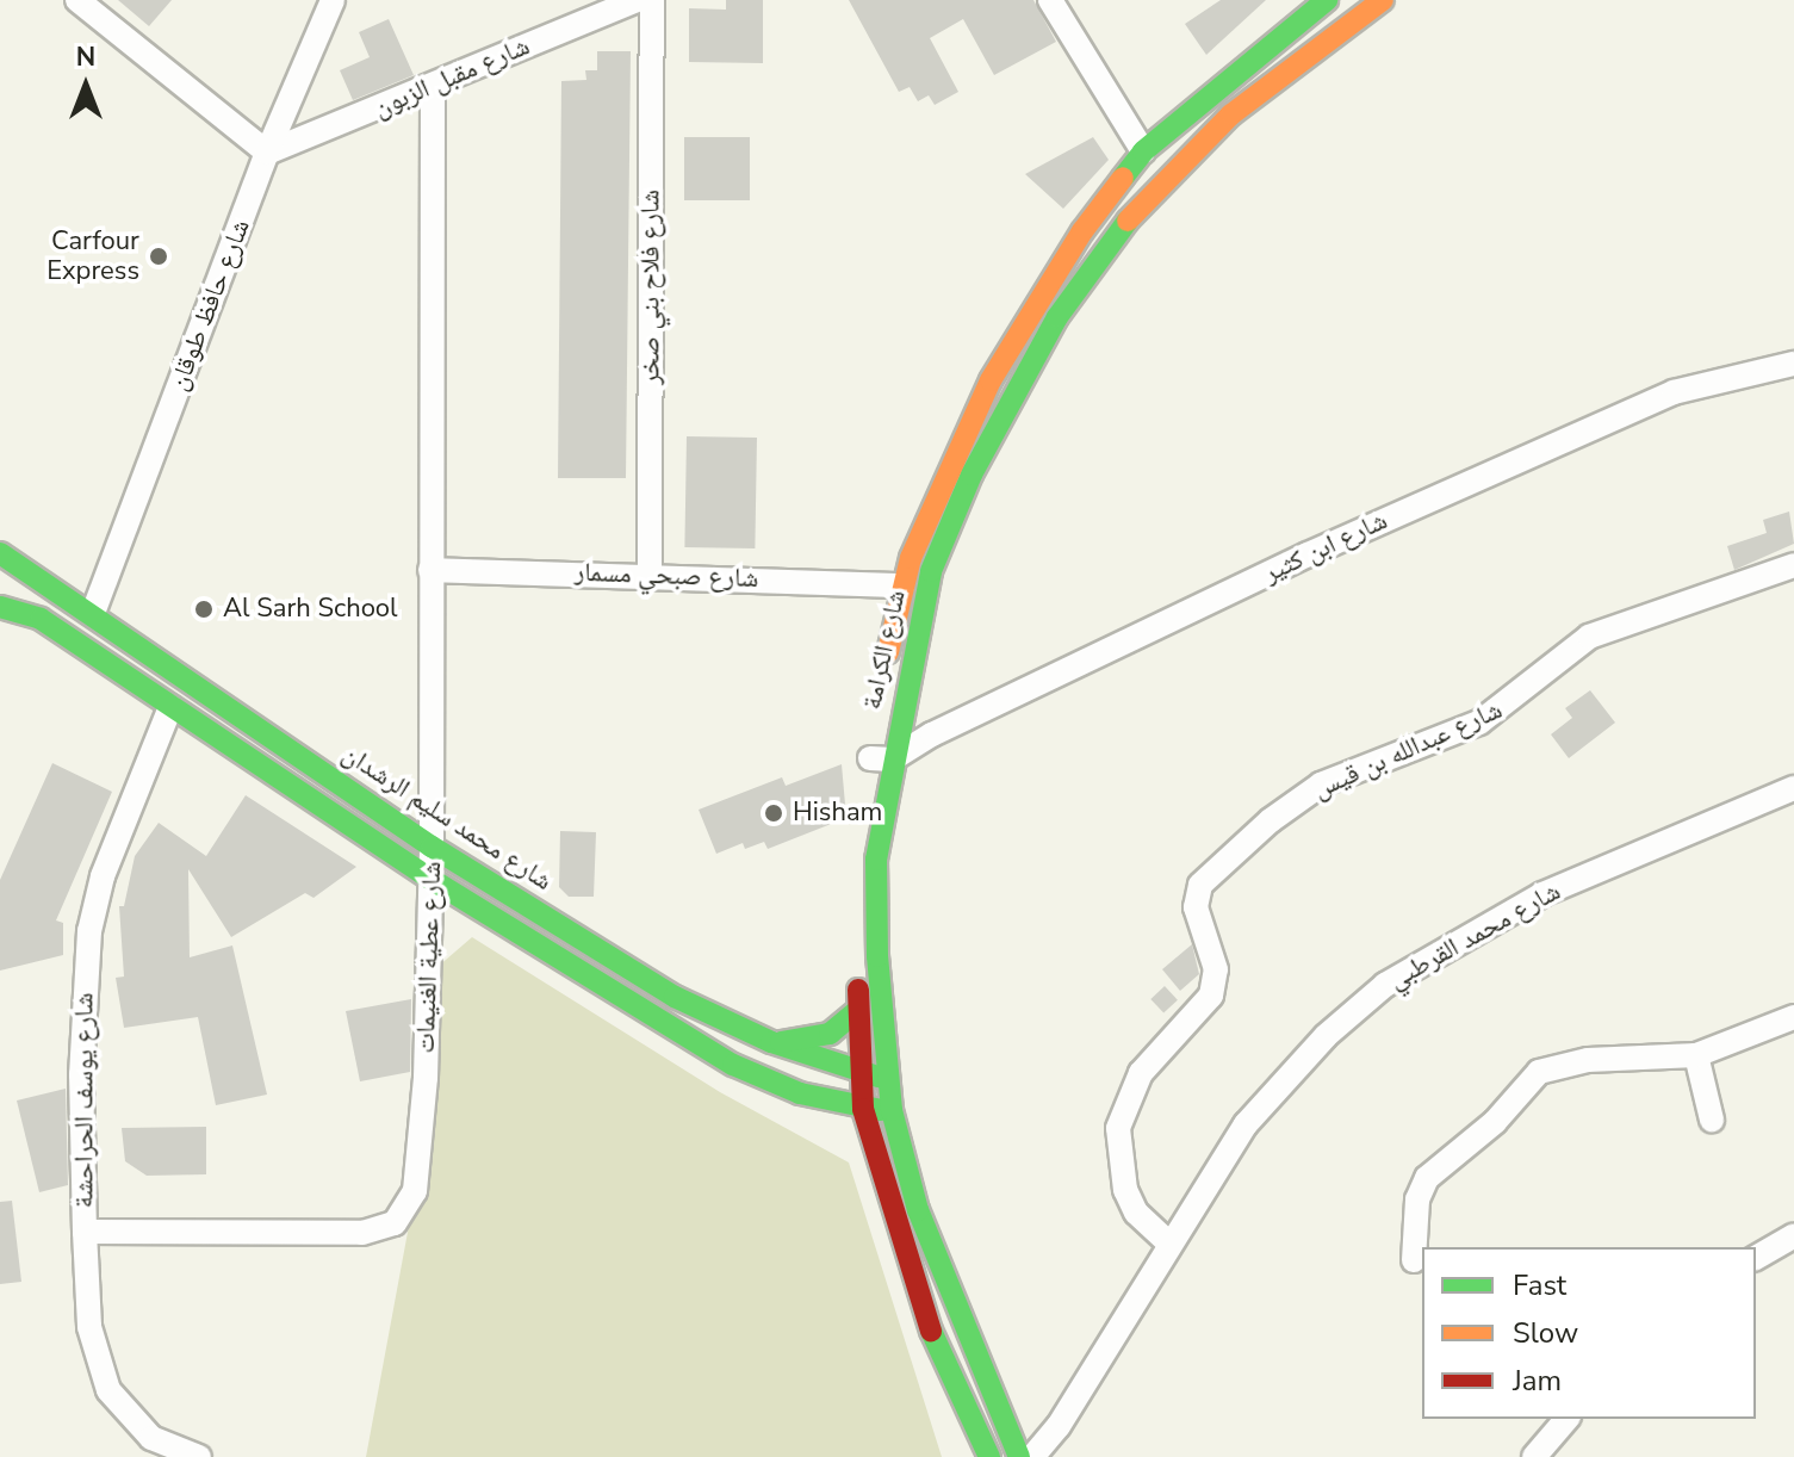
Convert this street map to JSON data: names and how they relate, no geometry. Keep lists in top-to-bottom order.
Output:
{
  "streets": {
    "street": [
      "شارع مقبل الزبون",
      "شارع فلاح بني صخر",
      "شارع حافظ طوقان",
      "شارع ابن كثير",
      "شارع صبحي مسمار",
      "شارع الكرامة",
      "شارع عبدالله بن قيس",
      "شارع محمد سليم الرشدان",
      "شارع محمد القرطبي",
      "شارع عطية الغنيمات",
      "شارع يوسف الحراحشة"
    ]
  },
  "crossings": [
    ["شارع مقبل الزبون", "شارع حافظ طوقان"],
    ["شارع مقبل الزبون", "شارع عطية الغنيمات"],
    ["شارع فلاح بني صخر", "شارع صبحي مسمار"],
    ["شارع حافظ طوقان", "شارع محمد سليم الرشدان"],
    ["شارع ابن كثير", "شارع الكرامة"],
    ["شارع صبحي مسمار", "شارع الكرامة"],
    ["شارع صبحي مسمار", "شارع عطية الغنيمات"],
    ["شارع الكرامة", "شارع محمد سليم الرشدان"],
    ["شارع عبدالله بن قيس", "شارع محمد القرطبي"],
    ["شارع محمد سليم الرشدان", "شارع عطية الغنيمات"],
    ["شارع عطية الغنيمات", "شارع يوسف الحراحشة"]
  ],
  "places": ["Carfour Express", "Al Sarh School", "Hisham"],
  "legend": ["Fast", "Slow", "Jam"],
  "north": "top"
}
